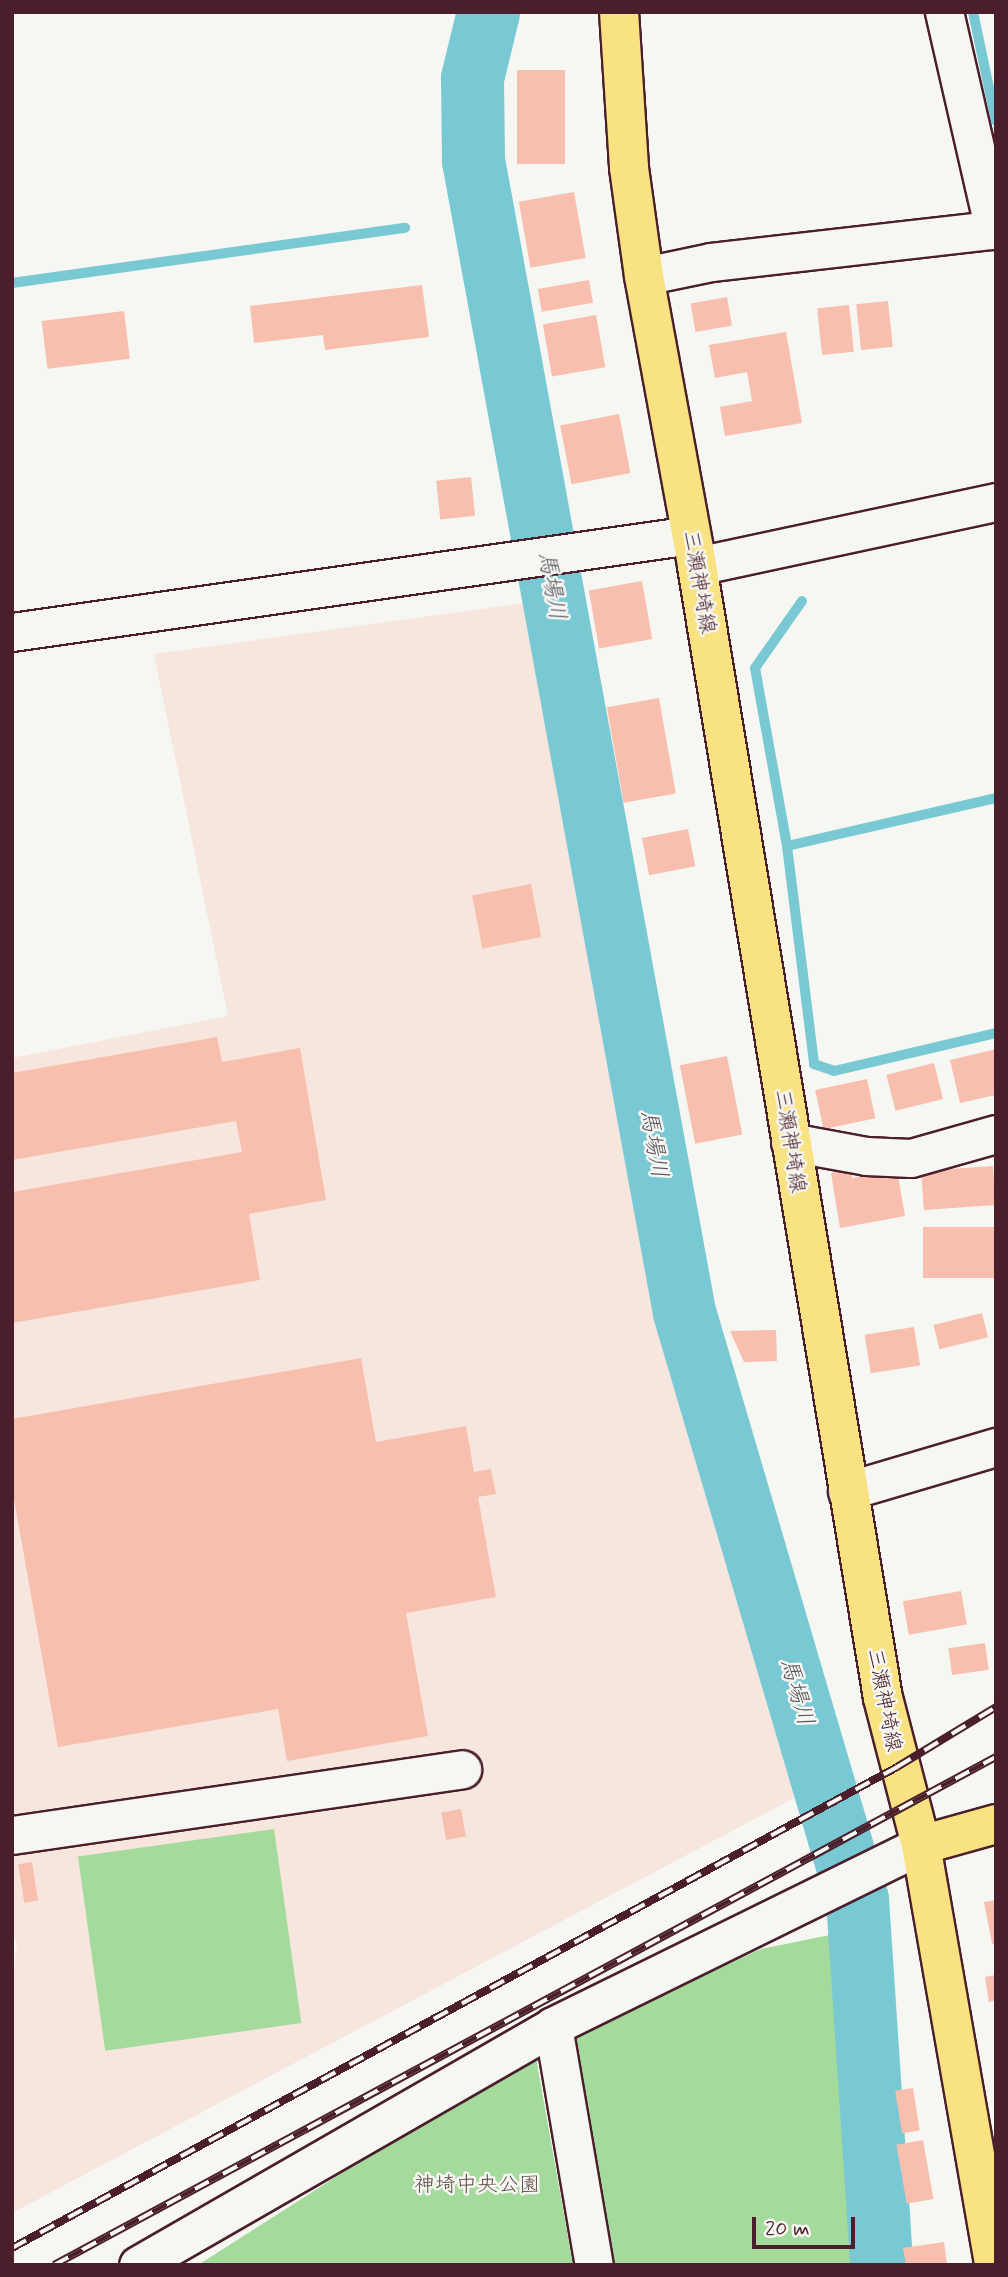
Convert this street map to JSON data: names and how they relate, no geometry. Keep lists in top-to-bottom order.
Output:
{
  "streets": {
    "main road": ["三瀬神埼線"]
  },
  "water": ["馬場川"],
  "parks": ["神埼中央公園"],
  "scale_bar": "20 m"
}
